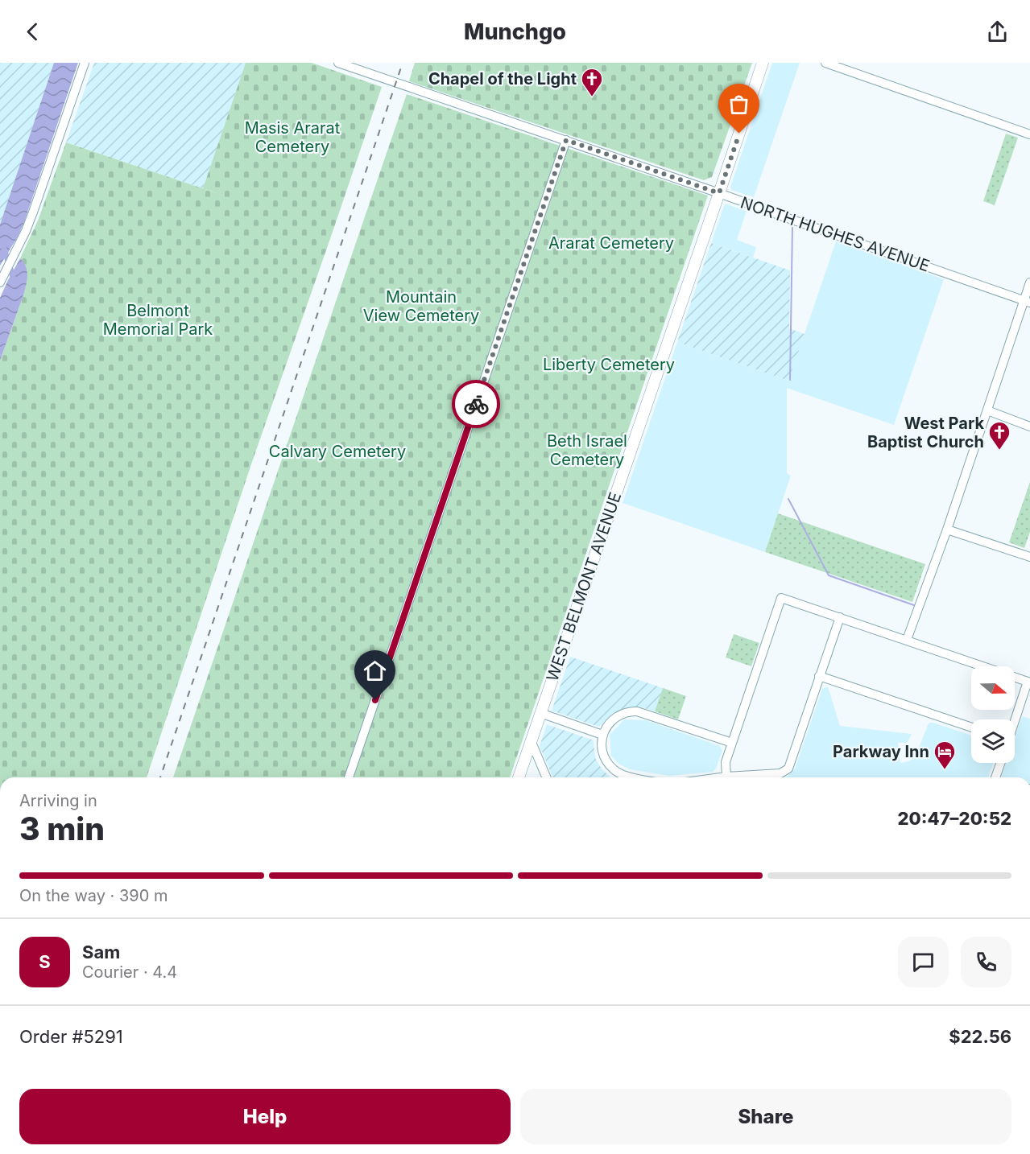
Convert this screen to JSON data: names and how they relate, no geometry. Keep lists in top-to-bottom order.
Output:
{
  "streets": {
    "main road": ["WEST BELMONT AVENUE"],
    "street": ["NORTH HUGHES AVENUE"]
  },
  "crossings": [
    ["NORTH HUGHES AVENUE", "WEST BELMONT AVENUE"]
  ],
  "parks": [
    "Masis Ararat Cemetery",
    "Ararat Cemetery",
    "Mountain View Cemetery",
    "Belmont Memorial Park",
    "Liberty Cemetery",
    "Beth Israel Cemetery",
    "Calvary Cemetery"
  ],
  "places": {
    "church": ["Chapel of the Light", "West Park Baptist Church"],
    "hotel": ["Parkway Inn"]
  },
  "north": "right",
  "page": {
    "header": "Munchgo",
    "heading": ["3 min", "Arriving in", "20:47–20:52"],
    "panel": [
      "Sam",
      "Courier · 4.4",
      "Order #5291",
      "$22.56"
    ],
    "bar": "On the way · 390 m",
    "round": "S",
    "buttons": ["Help", "Share"]
  }
}
